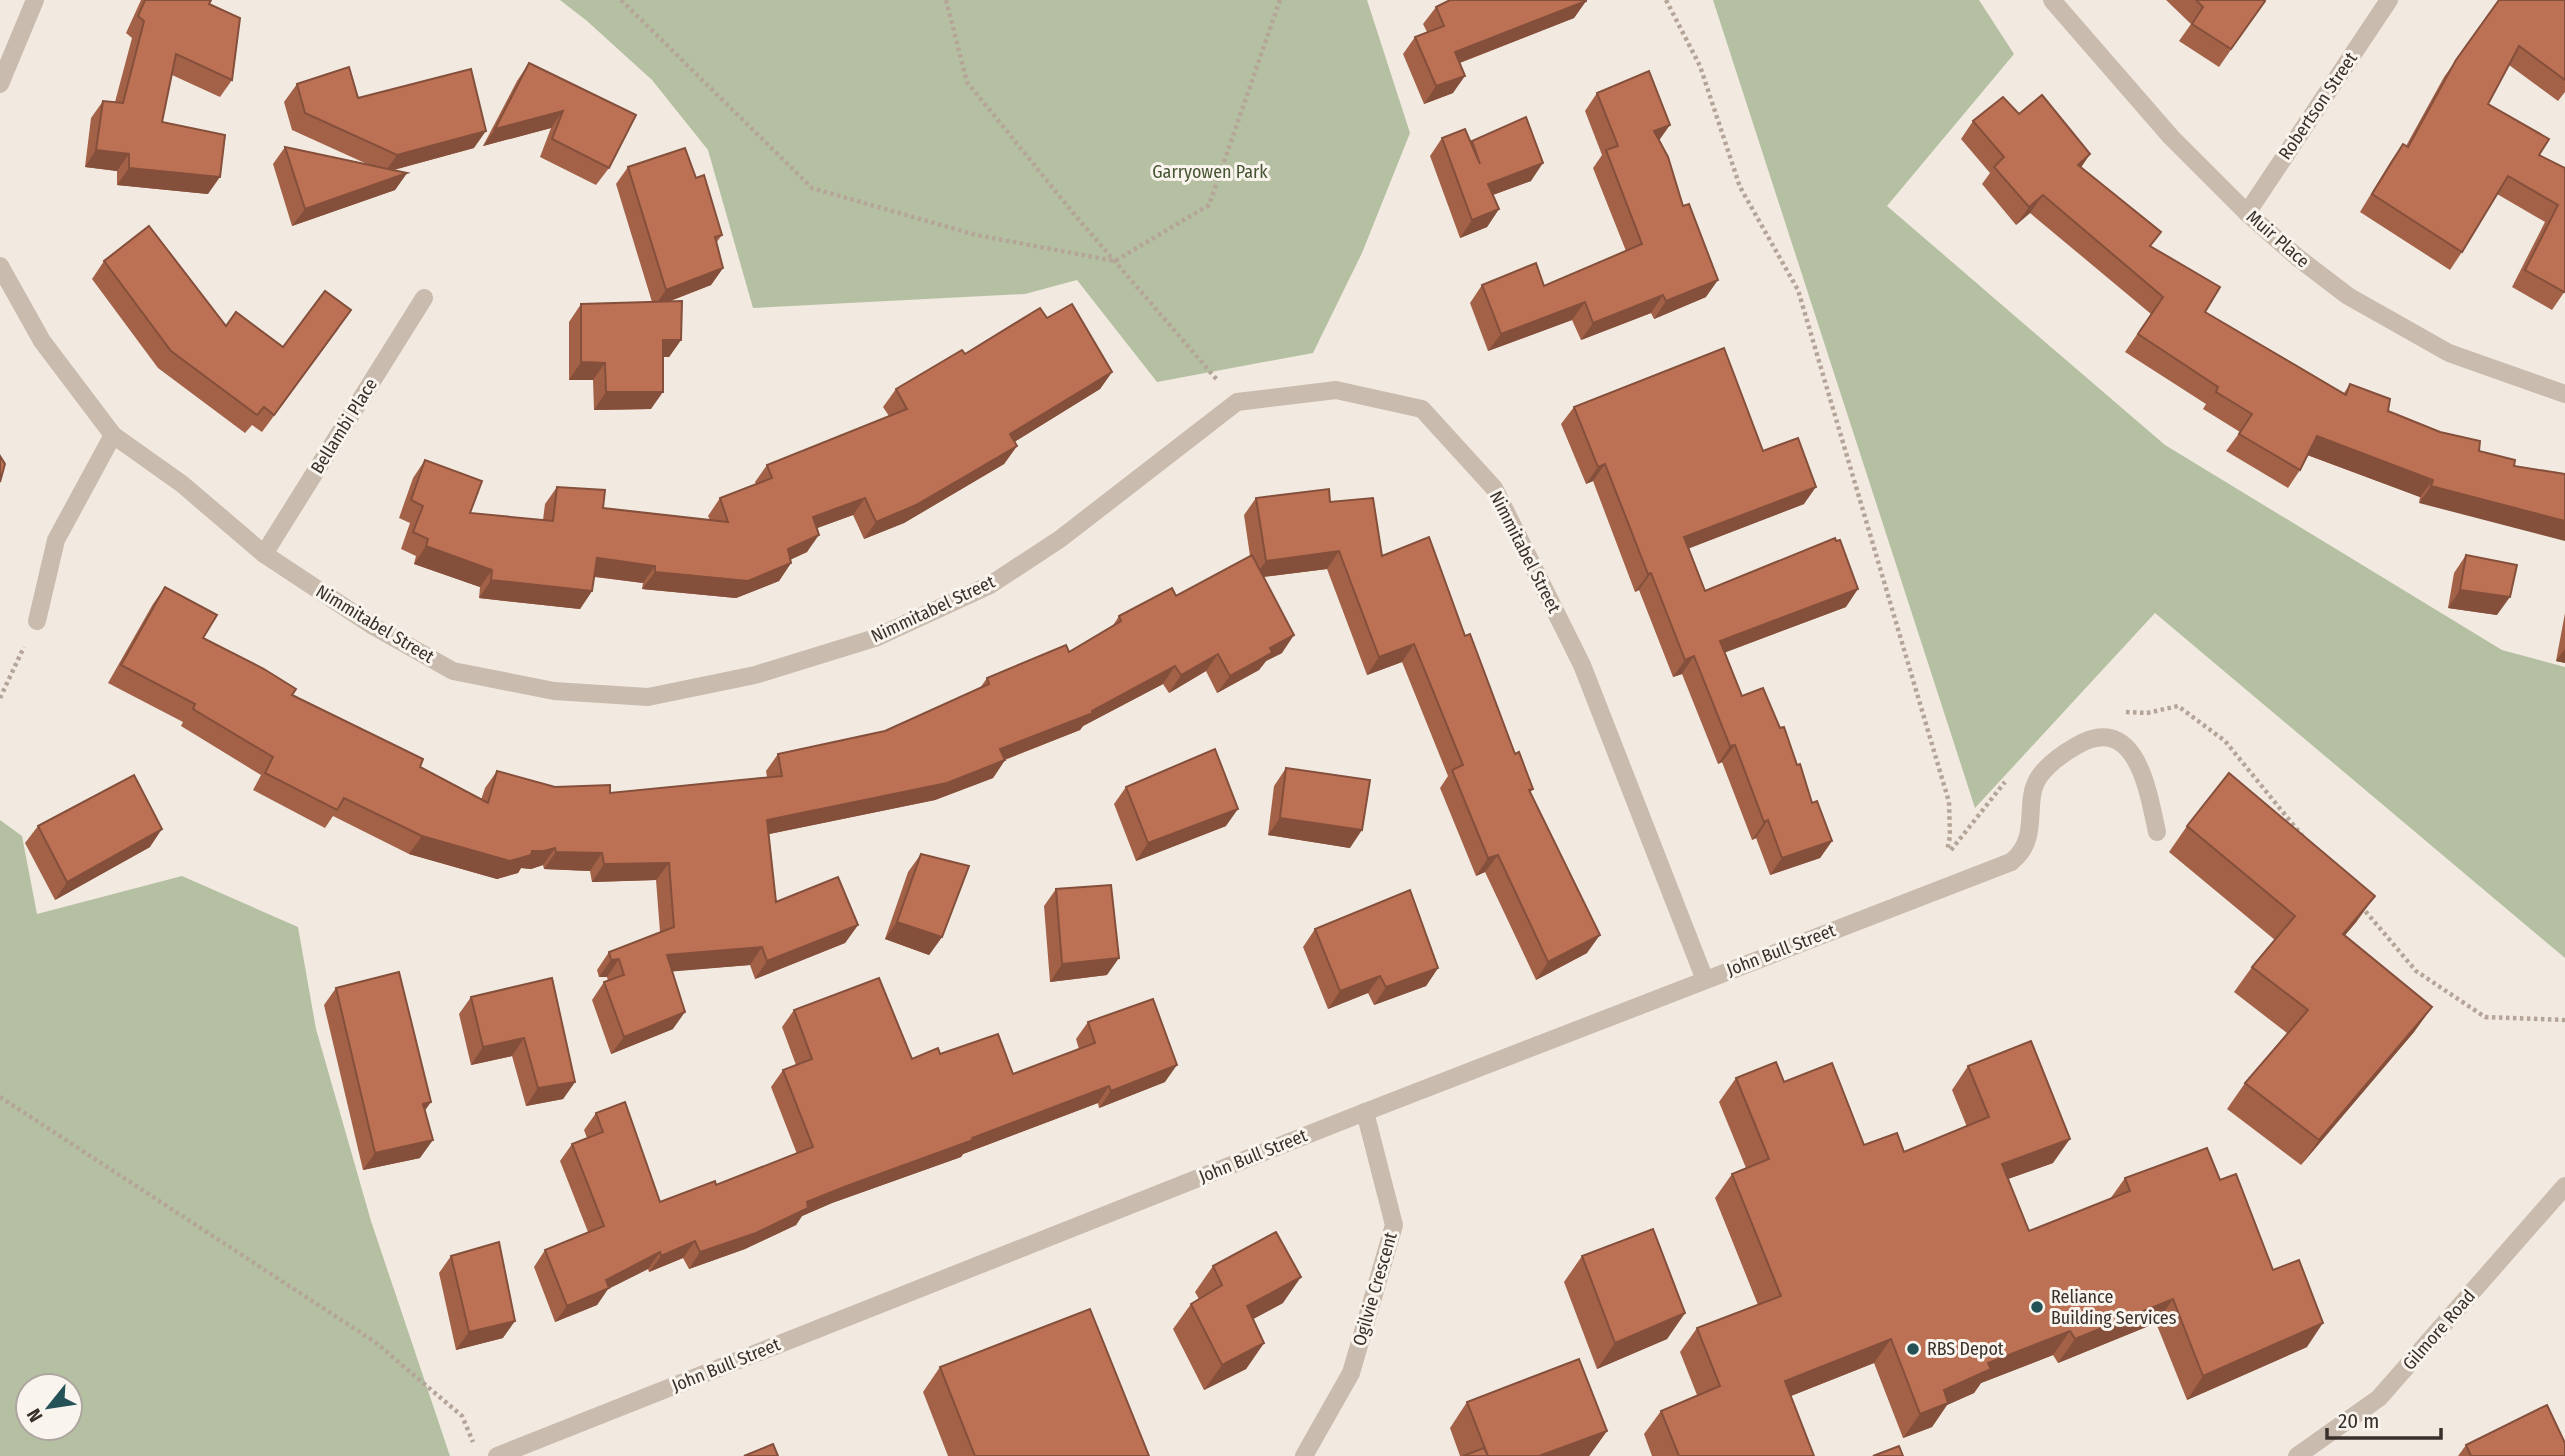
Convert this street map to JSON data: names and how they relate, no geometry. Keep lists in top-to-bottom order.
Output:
{
  "streets": {
    "street": [
      "Robertson Street",
      "Muir Place",
      "Bellambi Place",
      "Nimmitabel Street",
      "John Bull Street",
      "Ogilvie Crescent",
      "Gilmore Road"
    ]
  },
  "crossings": [
    ["Robertson Street", "Muir Place"],
    ["Bellambi Place", "Nimmitabel Street"],
    ["Nimmitabel Street", "John Bull Street"],
    ["John Bull Street", "Ogilvie Crescent"]
  ],
  "parks": ["Garryowen Park"],
  "places": ["Reliance Building Services", "RBS Depot"],
  "scale_bar": "20 m",
  "north": "bottom left"
}
